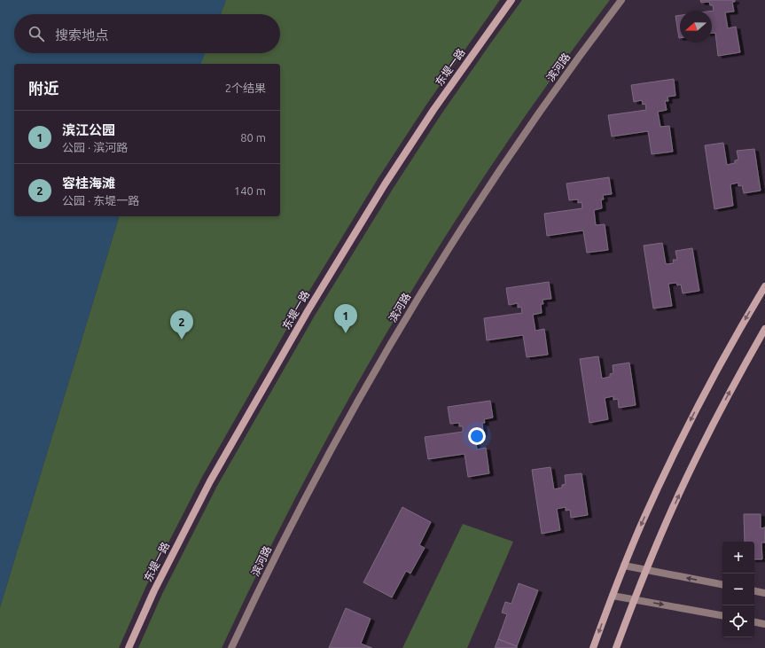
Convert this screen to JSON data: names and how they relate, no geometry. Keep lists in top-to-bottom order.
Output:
{
  "streets": {
    "street": ["东堤一路", "滨河路"]
  },
  "north": "left",
  "page": {
    "search": "搜索地点",
    "heading": ["附近", "2个结果"],
    "list": [
      {
        "mark": "1",
        "name": "滨江公园",
        "note": "公园 · 滨河路",
        "value": "80 m"
      },
      {
        "mark": "2",
        "name": "容桂海滩",
        "note": "公园 · 东堤一路",
        "value": "140 m"
      }
    ],
    "pins": ["1", "2"],
    "map_buttons": ["+", "−"]
  }
}
